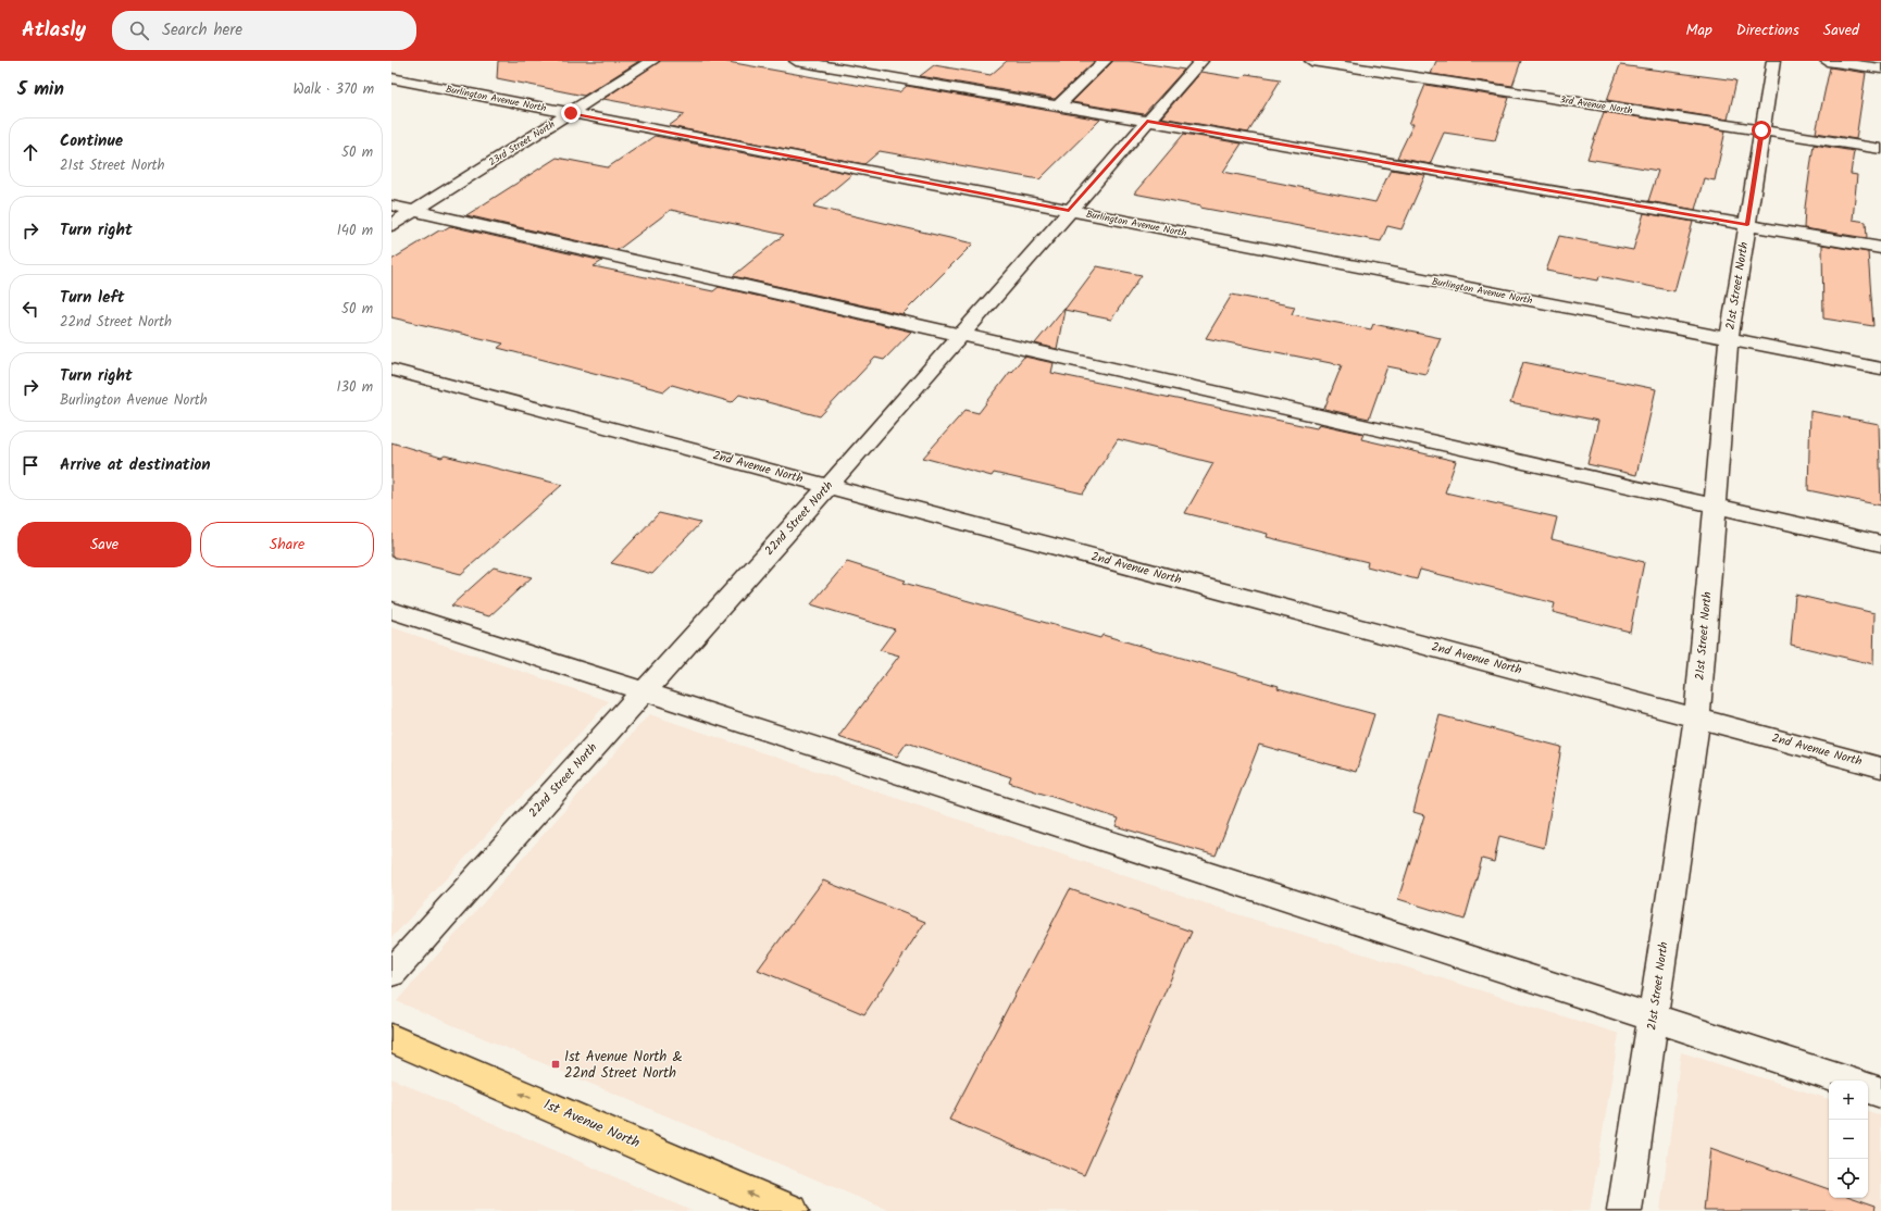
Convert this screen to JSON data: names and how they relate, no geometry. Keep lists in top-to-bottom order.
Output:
{
  "streets": {
    "main road": ["1st Avenue North"],
    "street": [
      "Burlington Avenue North",
      "3rd Avenue North",
      "23rd Street North",
      "21st Street North",
      "2nd Avenue North",
      "22nd Street North"
    ]
  },
  "crossings": [
    ["Burlington Avenue North", "23rd Street North"],
    ["Burlington Avenue North", "21st Street North"],
    ["Burlington Avenue North", "22nd Street North"],
    ["3rd Avenue North", "21st Street North"],
    ["21st Street North", "2nd Avenue North"],
    ["2nd Avenue North", "22nd Street North"]
  ],
  "one_way": ["1st Avenue North"],
  "places": {
    "transit": ["1st Avenue North & 22nd Street North"]
  },
  "page": {
    "header": "Atlasly",
    "search": "Search here",
    "nav": ["Map", "Directions", "Saved"],
    "heading": ["5 min", "Walk · 370 m"],
    "list": [
      ["Continue", "21st Street North", "50 m"],
      ["Turn right", "140 m"],
      ["Turn left", "22nd Street North", "50 m"],
      ["Turn right", "Burlington Avenue North", "130 m"],
      "Arrive at destination"
    ],
    "buttons": ["Save", "Share"],
    "map_buttons": ["+", "−"]
  }
}
